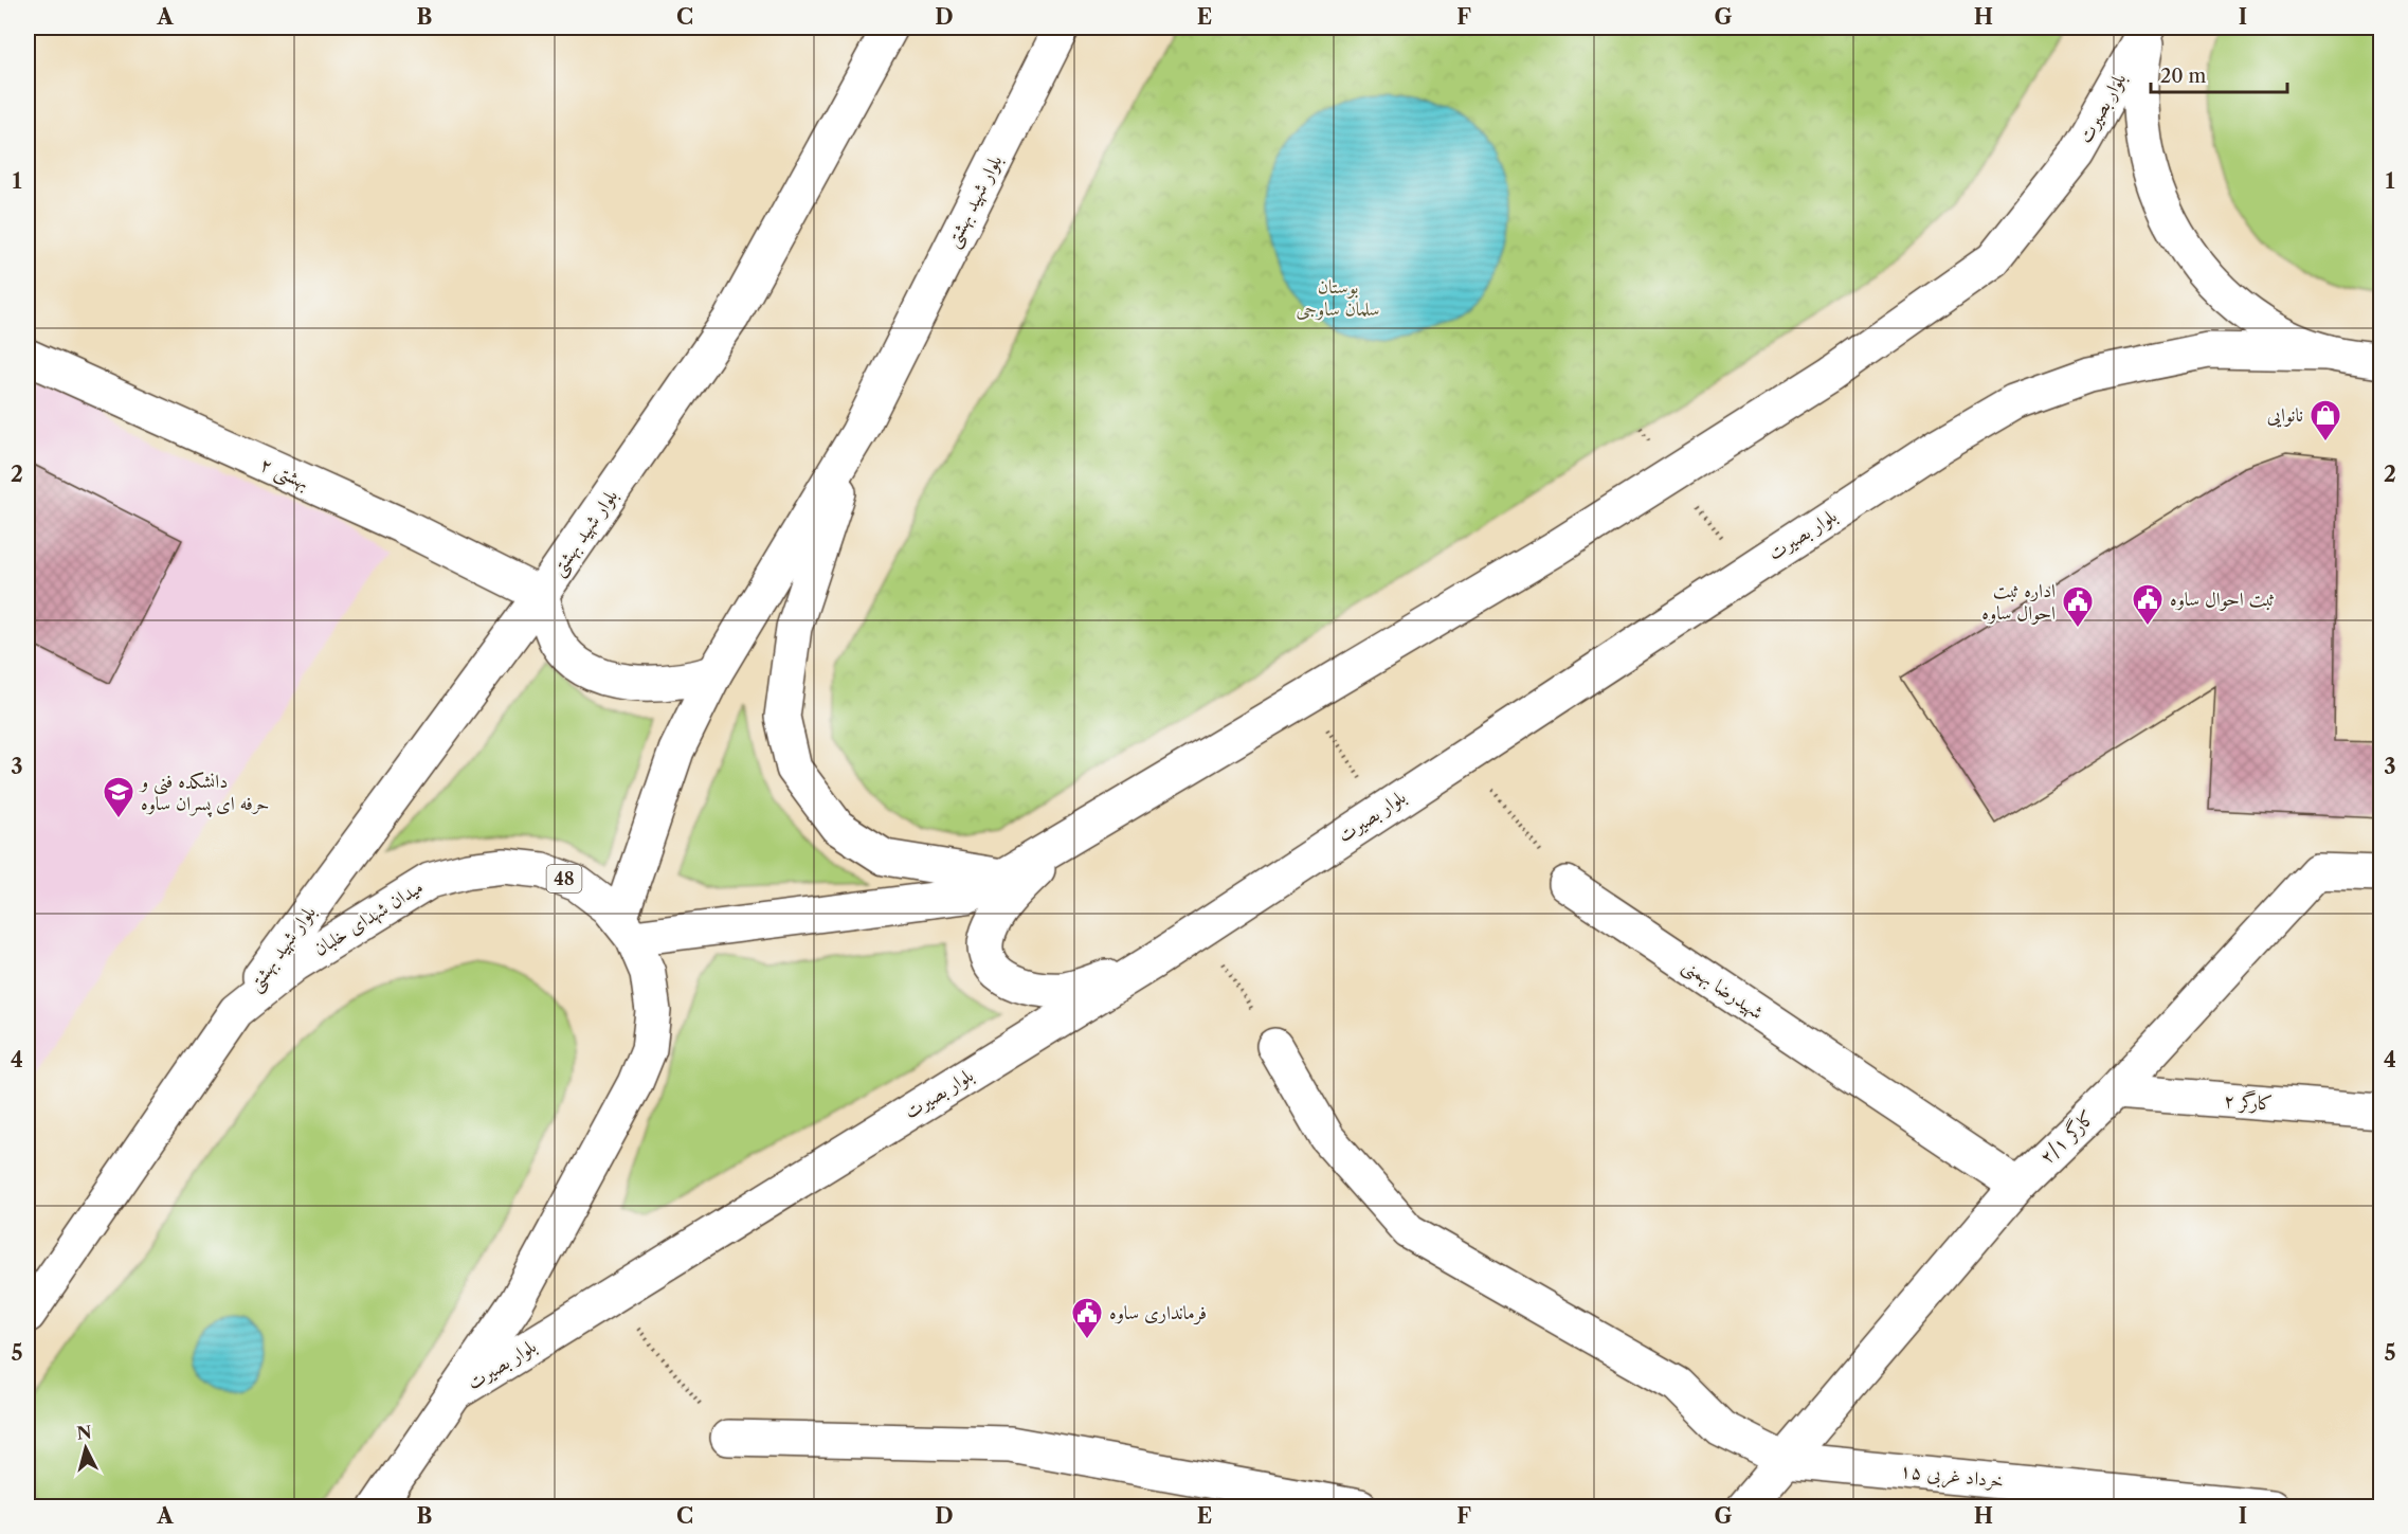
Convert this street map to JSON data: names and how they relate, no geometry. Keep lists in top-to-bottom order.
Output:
{
  "streets": {
    "main road": [
      "بلوار بصیرت",
      "بلوار شهید بهشتی",
      "بهشتی ۲",
      "48",
      "میدان شهدای خلبان",
      "شهیدرضا بهمنی",
      "کارگر ۲",
      "کارگر ۲/۱",
      "۱۵ خرداد غربی"
    ]
  },
  "crossings": [
    ["بلوار بصیرت", "بلوار شهید بهشتی"],
    ["بلوار بصیرت", "میدان شهدای خلبان"],
    ["بلوار شهید بهشتی", "بهشتی ۲"],
    ["بلوار شهید بهشتی", "میدان شهدای خلبان"],
    ["شهیدرضا بهمنی", "کارگر ۲/۱"],
    ["کارگر ۲", "کارگر ۲/۱"],
    ["کارگر ۲/۱", "۱۵ خرداد غربی"]
  ],
  "parks": ["بوستان سلمان ساوجی"],
  "places": {
    "shop": ["نانوایی"],
    "public building": ["ثبت احوال ساوه", "اداره ثبت احوال ساوه", "فرمانداری ساوه"],
    "school or university": ["دانشکده فنی و حرفه ای پسران ساوه"]
  },
  "scale_bar": "20 m",
  "north": "top",
  "grid": {
    "columns": [
      "A",
      "B",
      "C",
      "D",
      "E",
      "F",
      "G",
      "H",
      "I"
    ],
    "rows": [
      "1",
      "2",
      "3",
      "4",
      "5"
    ]
  }
}
